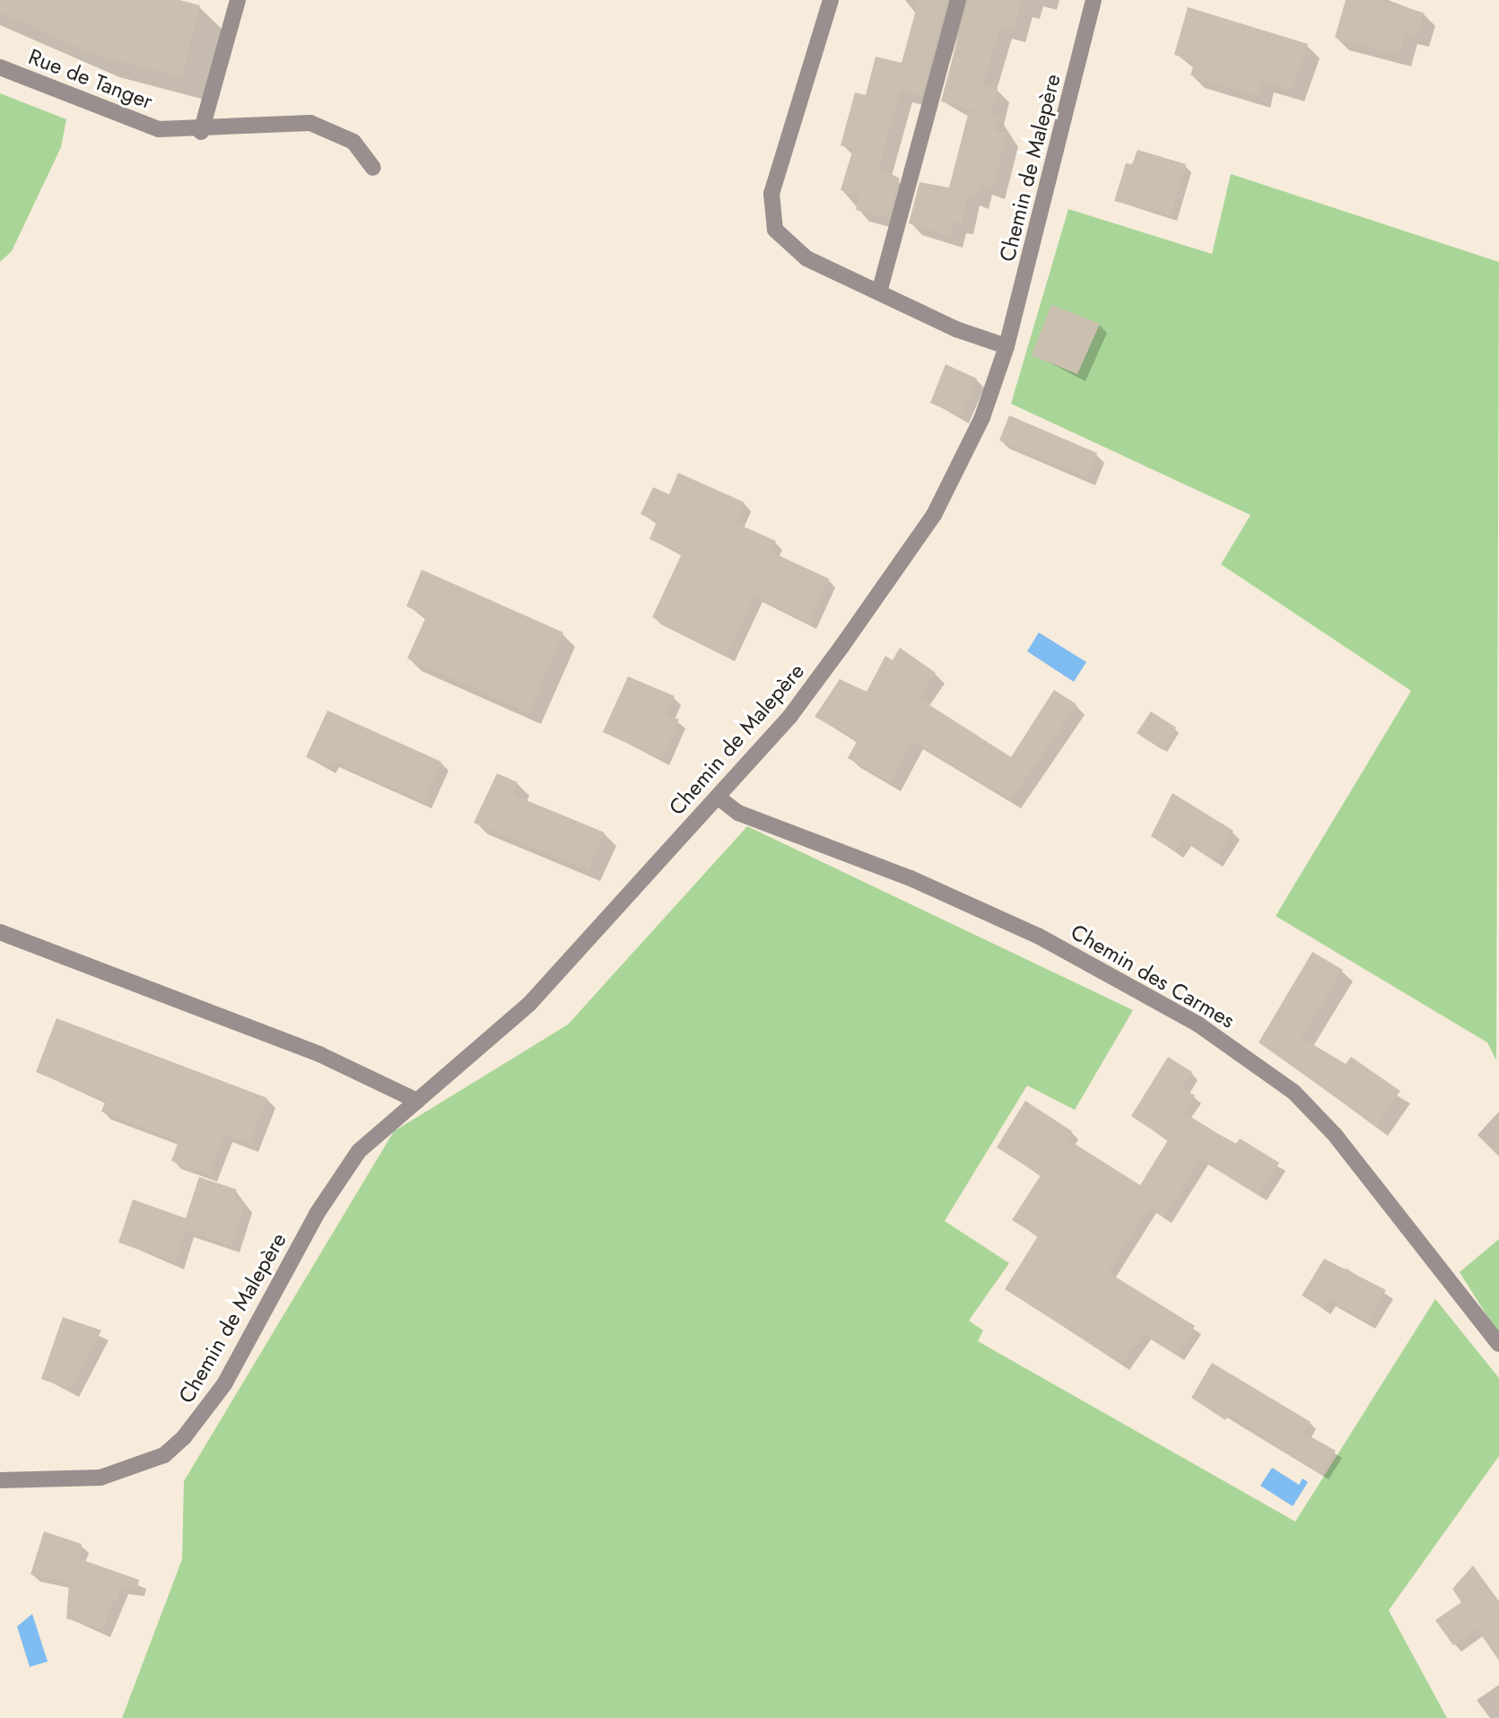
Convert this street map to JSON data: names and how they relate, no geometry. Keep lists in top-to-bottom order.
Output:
{
  "streets": {
    "street": ["Rue de Tanger", "Chemin de Malepère", "Chemin des Carmes"]
  },
  "crossings": [
    ["Chemin de Malepère", "Chemin des Carmes"]
  ]
}
